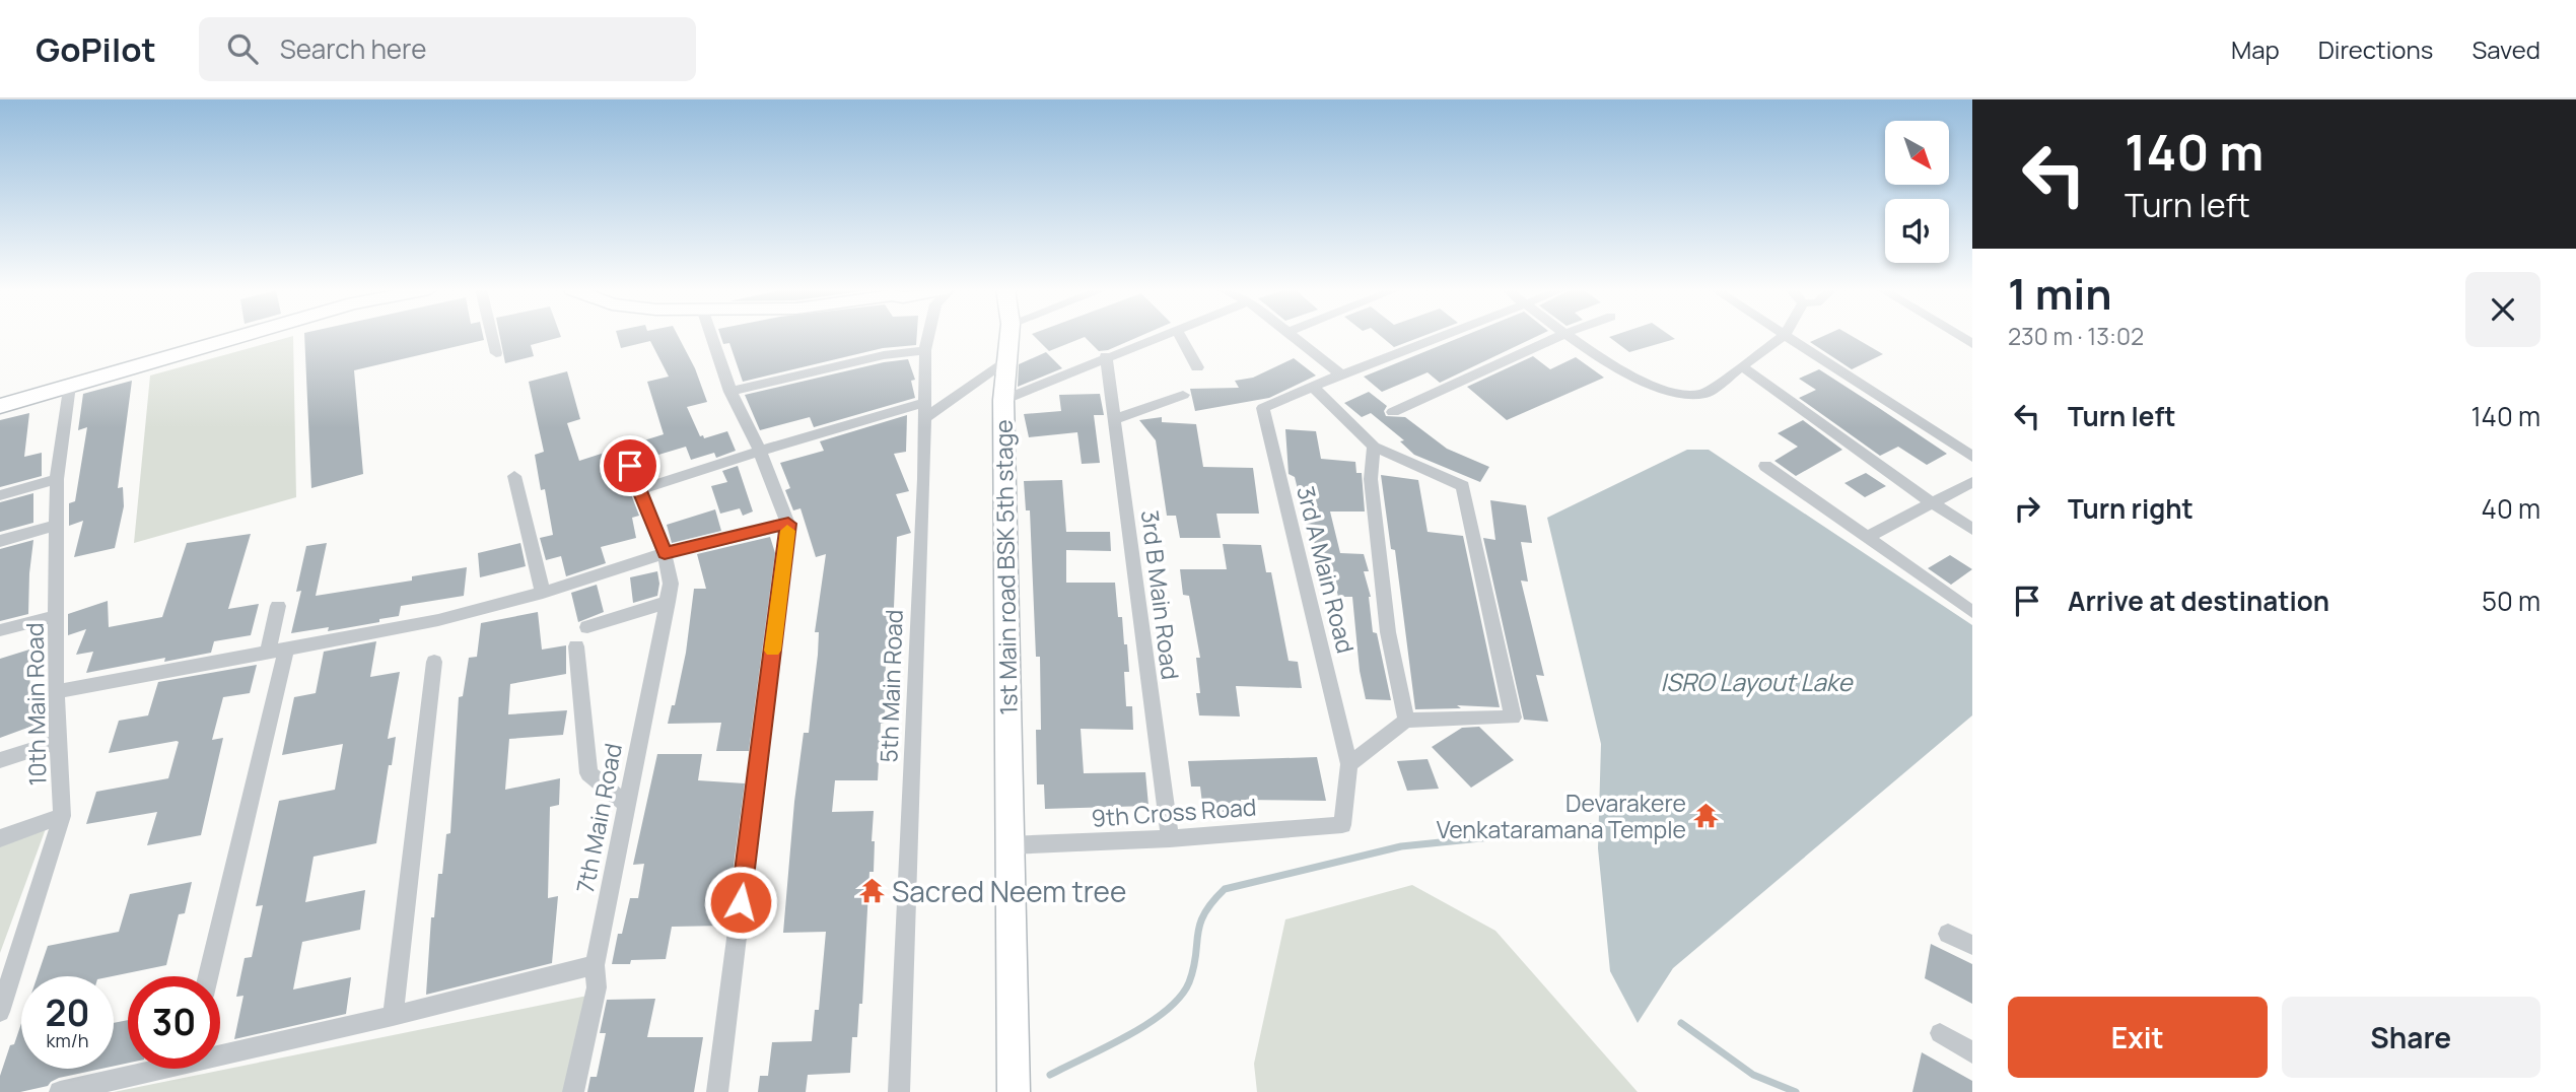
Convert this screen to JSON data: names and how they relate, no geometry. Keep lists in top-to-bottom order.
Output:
{
  "streets": {
    "street": [
      "1st Main road BSK 5th stage",
      "3rd A Main Road",
      "3rd B Main Road",
      "5th Main Road",
      "10th Main Road",
      "9th Cross Road",
      "7th Main Road"
    ]
  },
  "crossings": [
    ["1st Main road BSK 5th stage", "9th Cross Road"],
    ["3rd A Main Road", "9th Cross Road"],
    ["3rd B Main Road", "9th Cross Road"]
  ],
  "water": ["ISRO Layout Lake"],
  "places": {
    "temple": ["Devarakere Venkataramana Temple", "Sacred Neem tree"]
  },
  "north": "bottom right",
  "page": {
    "header": "GoPilot",
    "search": "Search here",
    "nav": ["Map", "Directions", "Saved"],
    "turn": ["140 m", "Turn left"],
    "heading": ["1 min", "230 m · 13:02"],
    "list": [
      {
        "name": "Turn left",
        "value": "140 m"
      },
      {
        "name": "Turn right",
        "value": "40 m"
      },
      {
        "name": "Arrive at destination",
        "value": "50 m"
      }
    ],
    "speed": "20 km/h",
    "limit": "30",
    "buttons": ["Exit", "Share"]
  }
}
